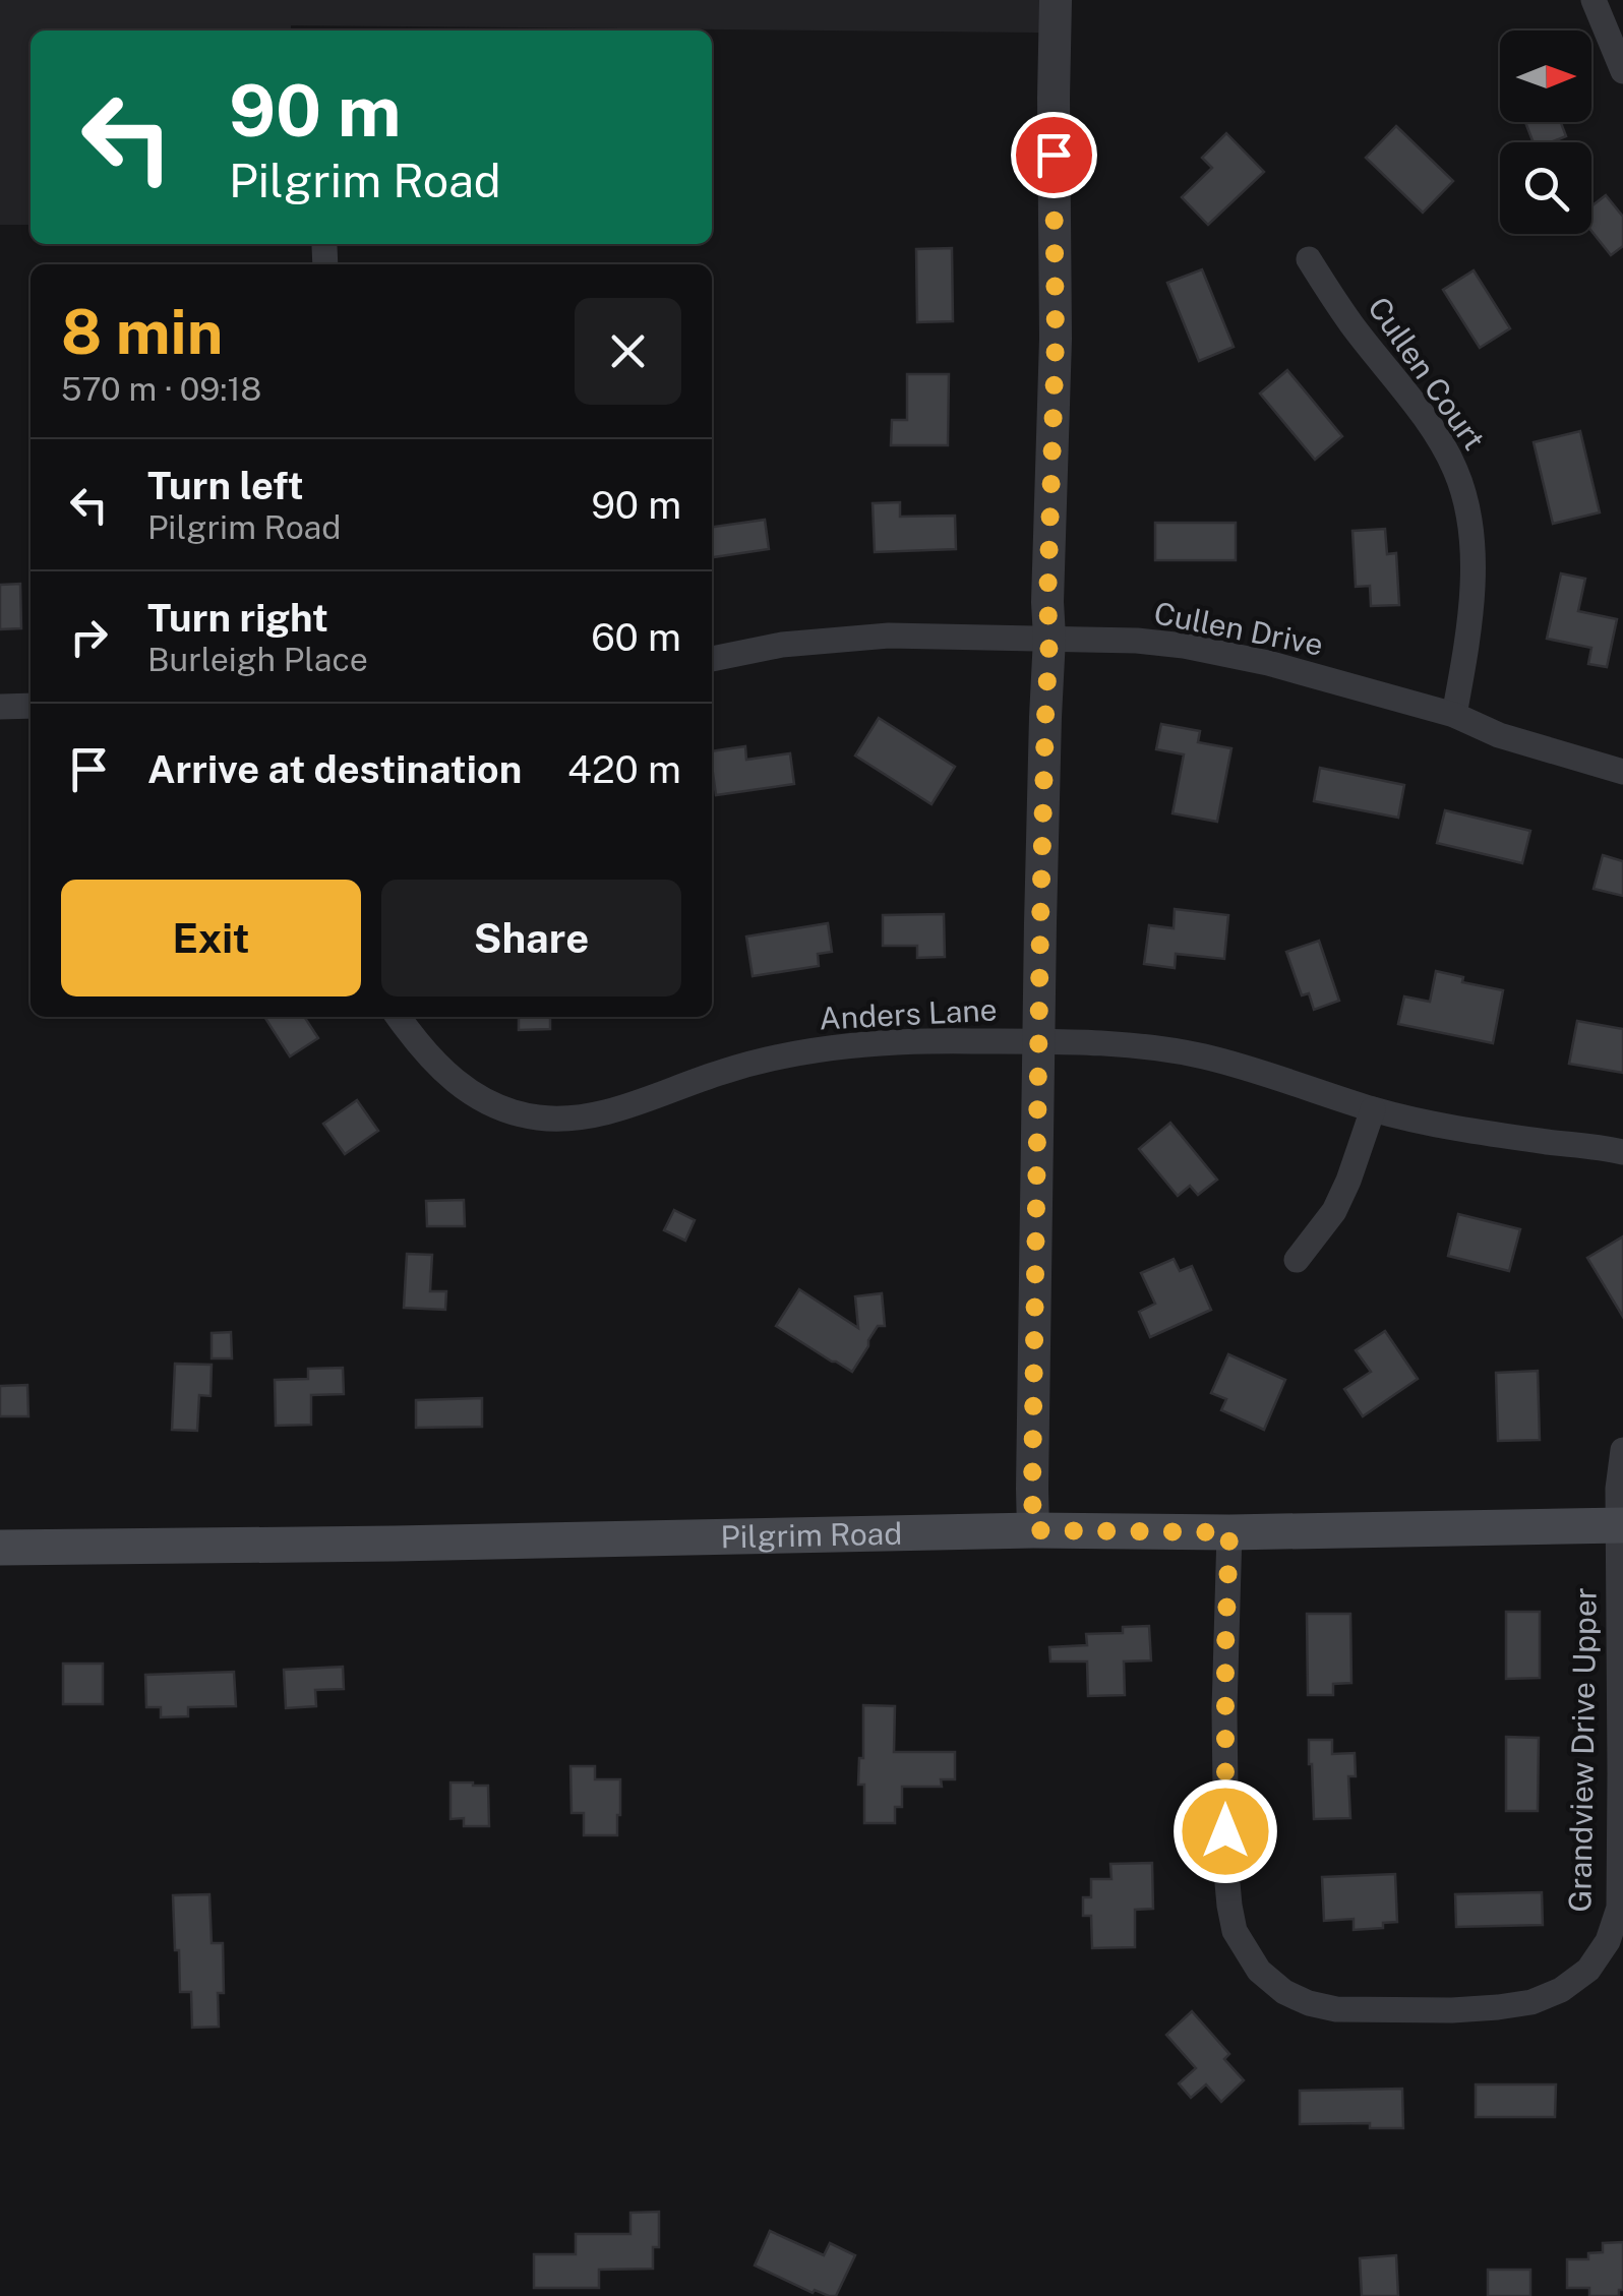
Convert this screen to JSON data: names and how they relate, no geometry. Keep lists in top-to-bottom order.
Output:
{
  "streets": {
    "main road": ["Pilgrim Road"],
    "street": [
      "Cullen Court",
      "Cullen Drive",
      "Anders Lane",
      "Grandview Drive Upper"
    ]
  },
  "crossings": [
    ["Cullen Court", "Cullen Drive"],
    ["Pilgrim Road", "Grandview Drive Upper"]
  ],
  "north": "right",
  "page": {
    "turn": ["90 m", "Pilgrim Road"],
    "heading": ["8 min", "570 m · 09:18"],
    "list": [
      {
        "name": "Turn left",
        "note": "Pilgrim Road",
        "value": "90 m"
      },
      {
        "name": "Turn right",
        "note": "Burleigh Place",
        "value": "60 m"
      },
      {
        "name": "Arrive at destination",
        "value": "420 m"
      }
    ],
    "buttons": ["Exit", "Share"]
  }
}
